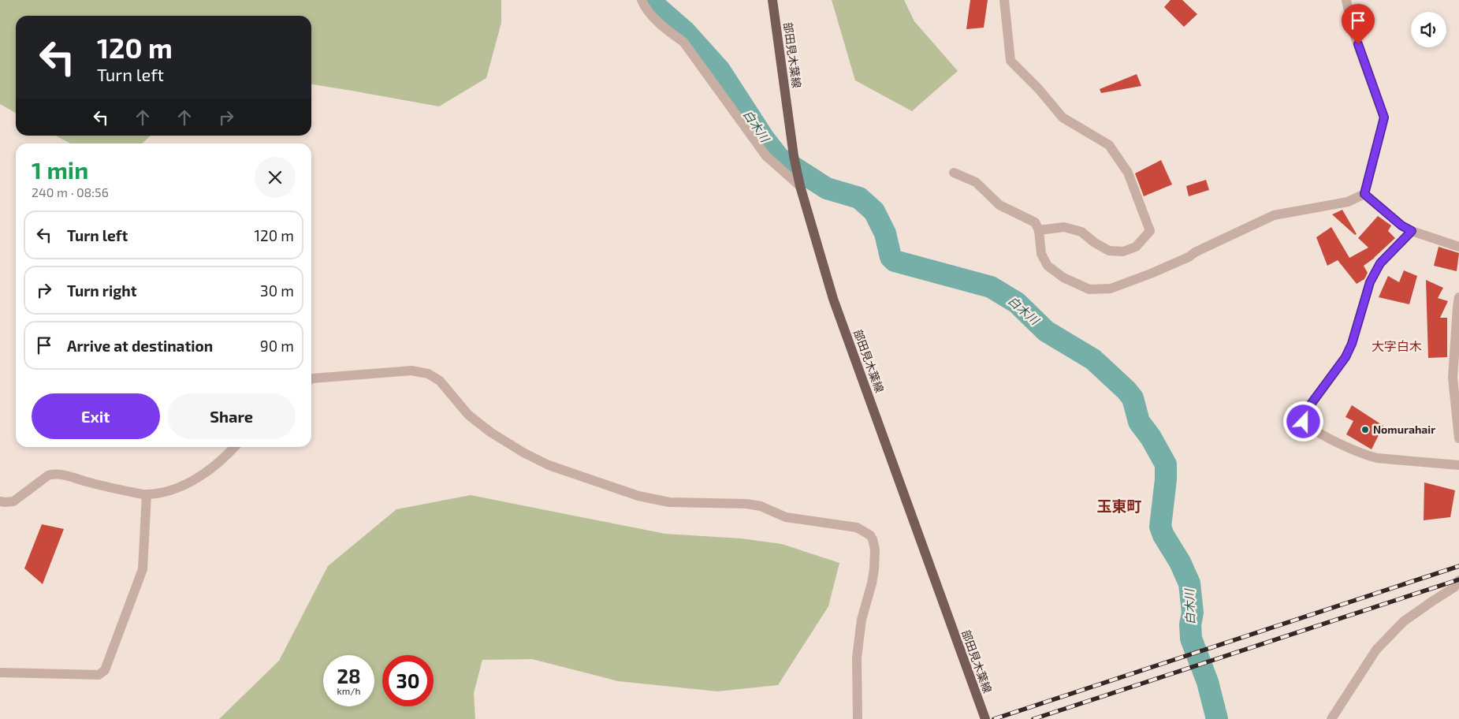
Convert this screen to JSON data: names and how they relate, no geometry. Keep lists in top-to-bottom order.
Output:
{
  "streets": {
    "main road": ["部田見木葉線"]
  },
  "districts": ["大字白木", "玉東町"],
  "water": ["白木川"],
  "places": ["Nomurahair"],
  "page": {
    "turn": ["120 m", "Turn left"],
    "heading": ["1 min", "240 m · 08:56"],
    "list": [
      {
        "name": "Turn left",
        "value": "120 m"
      },
      {
        "name": "Turn right",
        "value": "30 m"
      },
      {
        "name": "Arrive at destination",
        "value": "90 m"
      }
    ],
    "buttons": ["Exit", "Share"],
    "speed": "28 km/h",
    "limit": "30"
  }
}
